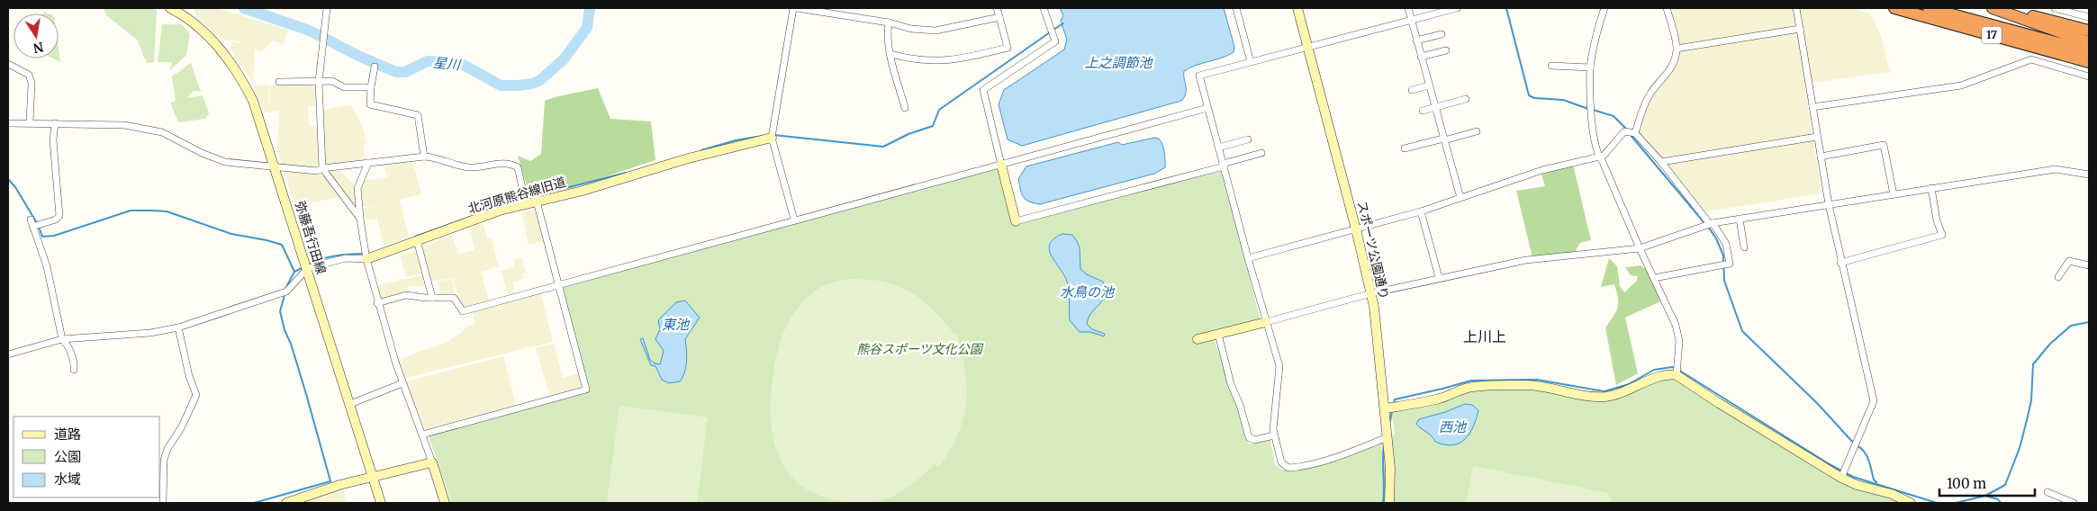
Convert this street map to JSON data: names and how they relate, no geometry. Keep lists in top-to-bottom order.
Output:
{
  "streets": {
    "highway": ["17"],
    "street": ["北河原熊谷線旧道", "弥藤吾行田線", "スポーツ公園通り"]
  },
  "districts": ["上川上"],
  "water": [
    "上之調節池",
    "星川",
    "水鳥の池",
    "東池",
    "西池"
  ],
  "parks": ["熊谷スポーツ文化公園"],
  "legend": ["道路", "公園", "水域"],
  "scale_bar": "100 m",
  "north": "bottom"
}
